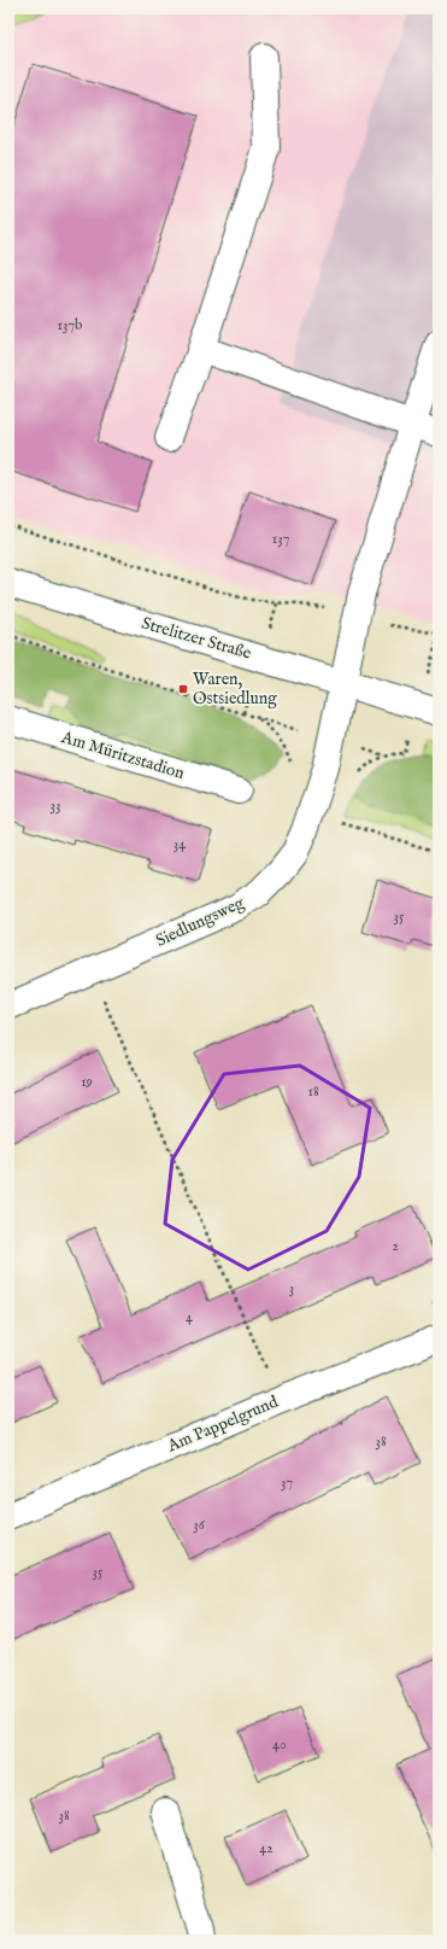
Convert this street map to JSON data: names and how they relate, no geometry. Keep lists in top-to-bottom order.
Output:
{
  "streets": {
    "street": [
      "Strelitzer Straße",
      "Am Müritzstadion",
      "Siedlungsweg",
      "Am Pappelgrund"
    ]
  },
  "crossings": [
    ["Strelitzer Straße", "Siedlungsweg"]
  ],
  "places": {
    "transit": ["Waren, Ostsiedlung"]
  },
  "house_numbers": [
    "137b",
    "137",
    "33",
    "34",
    "35",
    "19",
    "18",
    "2",
    "3",
    "4",
    "38",
    "37",
    "36",
    "35",
    "40",
    "38",
    "42"
  ]
}
